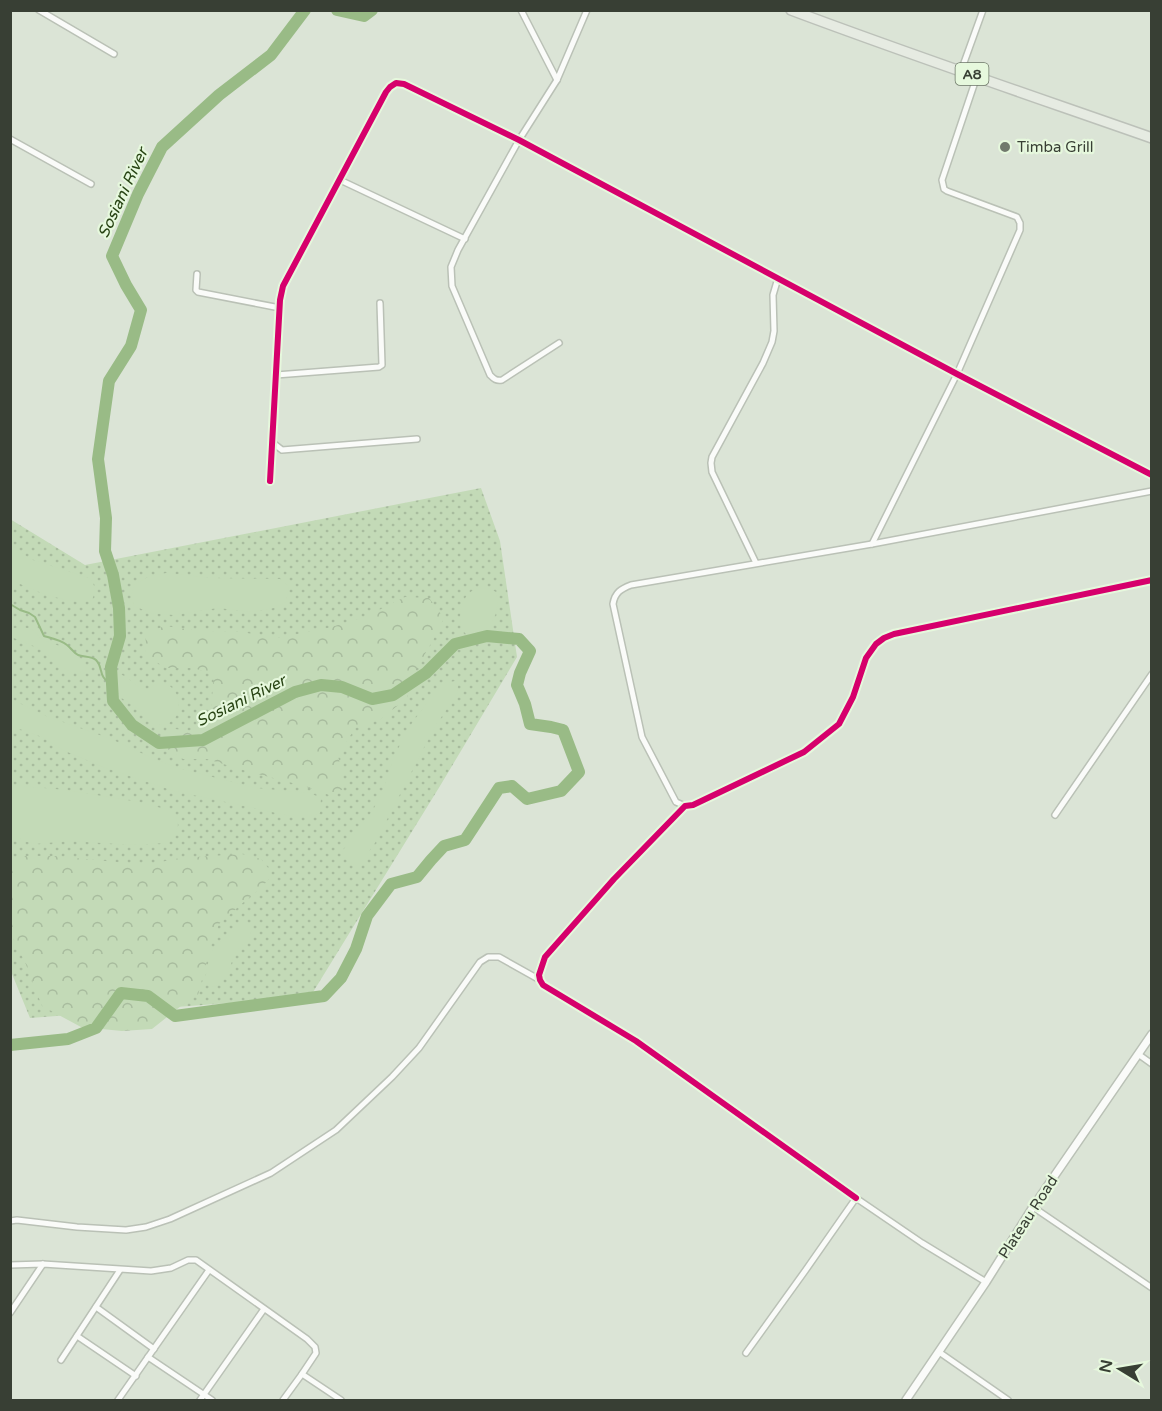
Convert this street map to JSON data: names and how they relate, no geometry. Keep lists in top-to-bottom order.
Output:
{
  "streets": {
    "highway": ["A8"],
    "street": ["Plateau Road"]
  },
  "water": ["Sosiani River"],
  "places": ["Timba Grill"],
  "north": "left"
}
